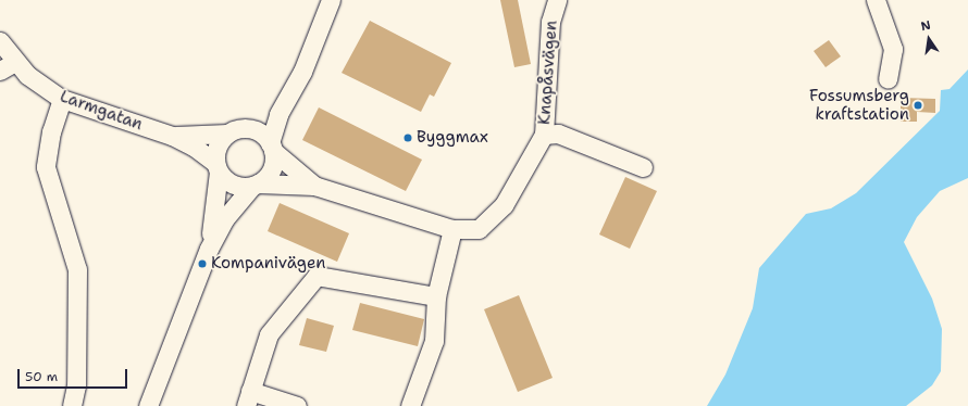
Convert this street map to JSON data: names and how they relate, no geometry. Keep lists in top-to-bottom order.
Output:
{
  "streets": {
    "street": ["Knapåsvägen", "Larmgatan"]
  },
  "places": ["Fossumsberg kraftstation", "Byggmax", "Kompanivägen"],
  "scale_bar": "50 m",
  "north": "top"
}
